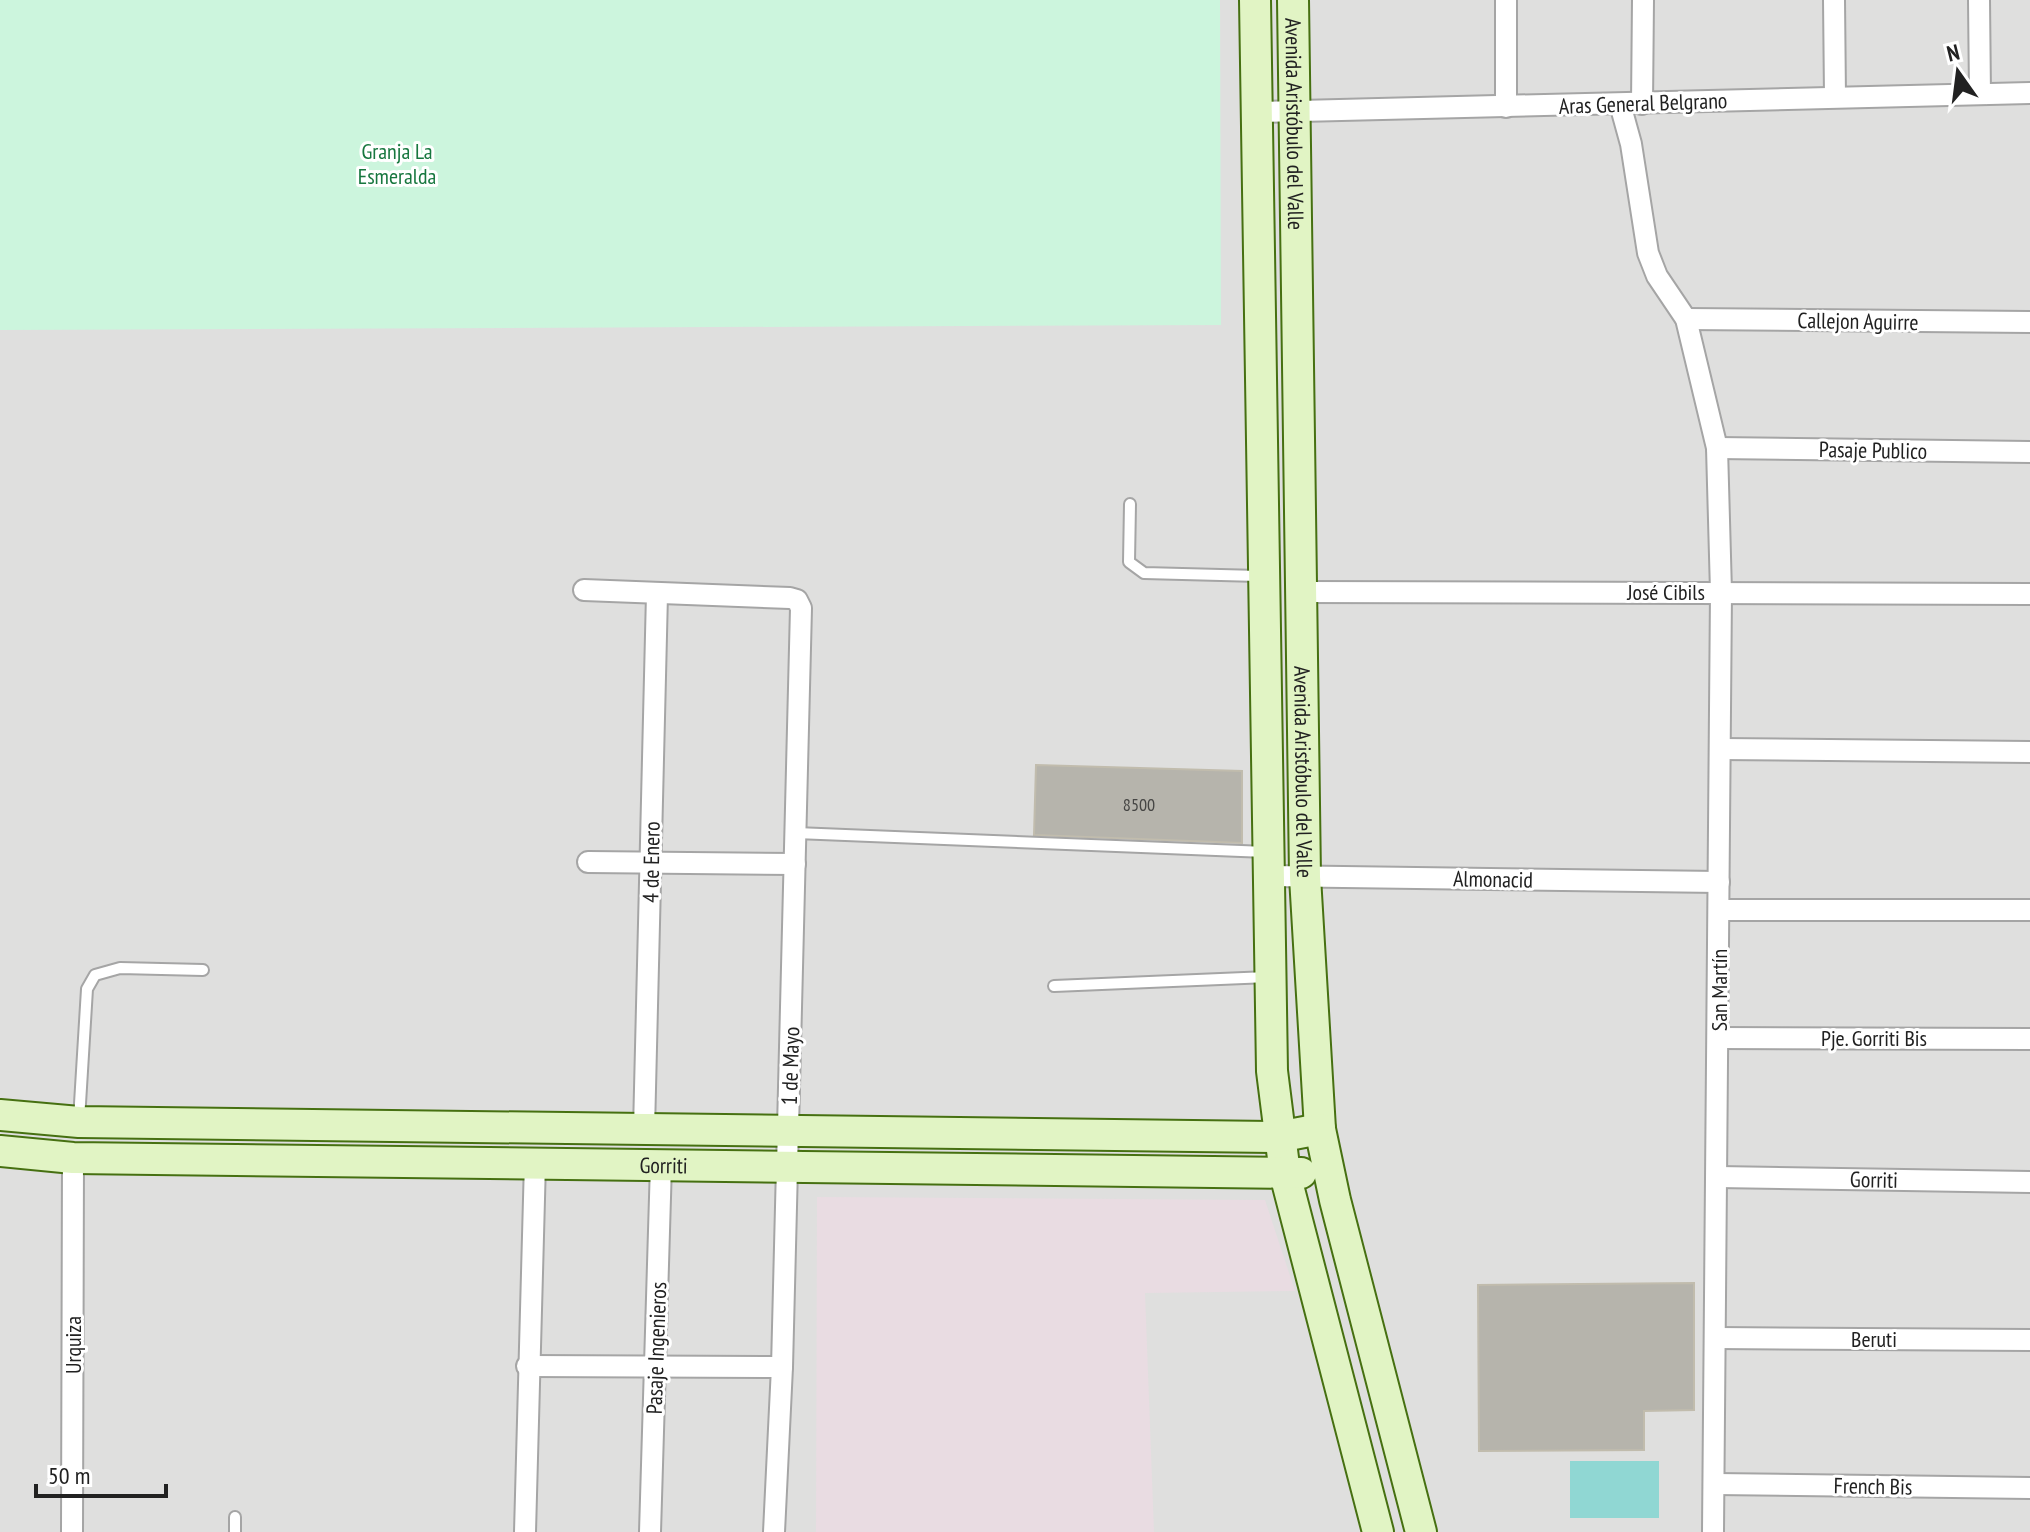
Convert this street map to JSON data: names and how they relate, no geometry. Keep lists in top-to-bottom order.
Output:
{
  "streets": {
    "main road": ["Avenida Aristóbulo del Valle", "Gorriti"],
    "street": [
      "Aras General Belgrano",
      "Callejon Aguirre",
      "Pasaje Publico",
      "José Cibils",
      "4 de Enero",
      "Almonacid",
      "San Martín",
      "Pje. Gorriti Bis",
      "1 de Mayo",
      "Beruti",
      "Urquiza",
      "Pasaje Ingenieros",
      "French Bis"
    ]
  },
  "crossings": [
    ["Aras General Belgrano", "Avenida Aristóbulo del Valle"],
    ["Avenida Aristóbulo del Valle", "José Cibils"],
    ["Avenida Aristóbulo del Valle", "Almonacid"],
    ["Avenida Aristóbulo del Valle", "Gorriti"],
    ["Callejon Aguirre", "San Martín"],
    ["Pasaje Publico", "San Martín"],
    ["José Cibils", "San Martín"],
    ["4 de Enero", "1 de Mayo"],
    ["4 de Enero", "Gorriti"],
    ["Almonacid", "San Martín"],
    ["San Martín", "Pje. Gorriti Bis"],
    ["San Martín", "Gorriti"],
    ["San Martín", "Beruti"],
    ["San Martín", "French Bis"],
    ["1 de Mayo", "Gorriti"],
    ["Gorriti", "Urquiza"],
    ["Gorriti", "Pasaje Ingenieros"]
  ],
  "parks": ["Granja La Esmeralda"],
  "house_numbers": ["8500"],
  "scale_bar": "50 m",
  "north": "top"
}
